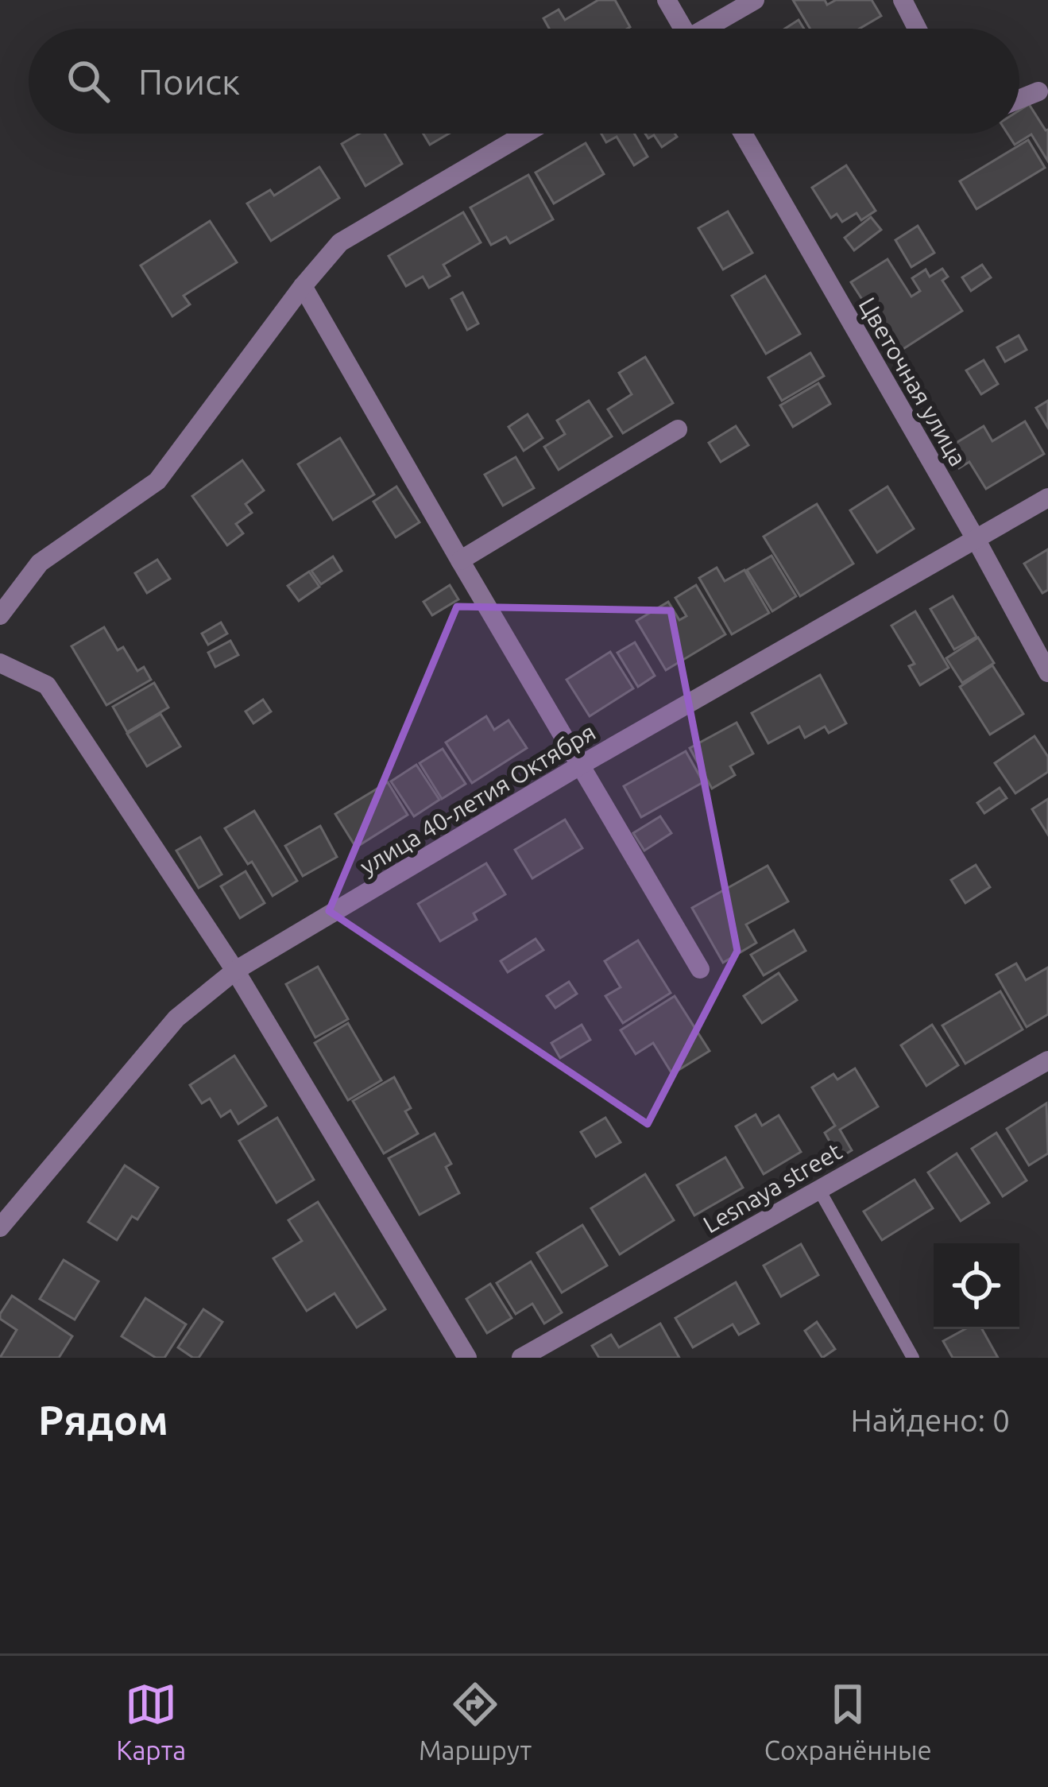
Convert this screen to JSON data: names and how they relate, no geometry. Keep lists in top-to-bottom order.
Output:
{
  "streets": {
    "street": ["Цветочная улица", "улица 40-летия Октября", "Lesnaya street"]
  },
  "crossings": [
    ["Цветочная улица", "улица 40-летия Октября"]
  ],
  "page": {
    "search": "Поиск",
    "heading": ["Рядом", "Найдено: 0"],
    "nav": ["Карта", "Маршрут", "Сохранённые"]
  }
}
